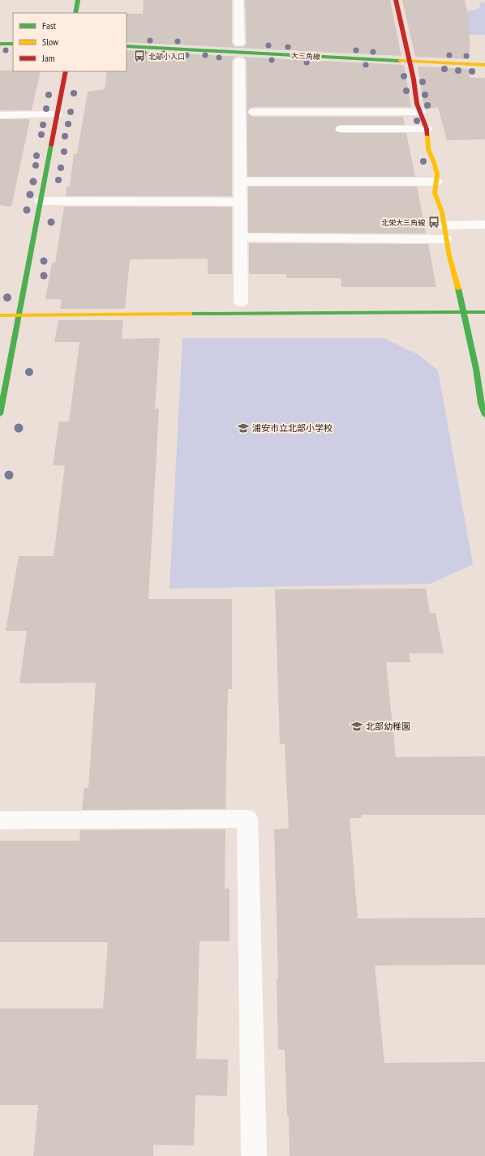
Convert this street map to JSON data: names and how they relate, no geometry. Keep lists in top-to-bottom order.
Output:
{
  "streets": {
    "street": ["大三角線"]
  },
  "places": {
    "bus stop": ["北部小入口", "北栄大三角線"],
    "school or university": ["浦安市立北部小学校", "北部幼稚園"]
  },
  "legend": ["Fast", "Slow", "Jam"]
}
